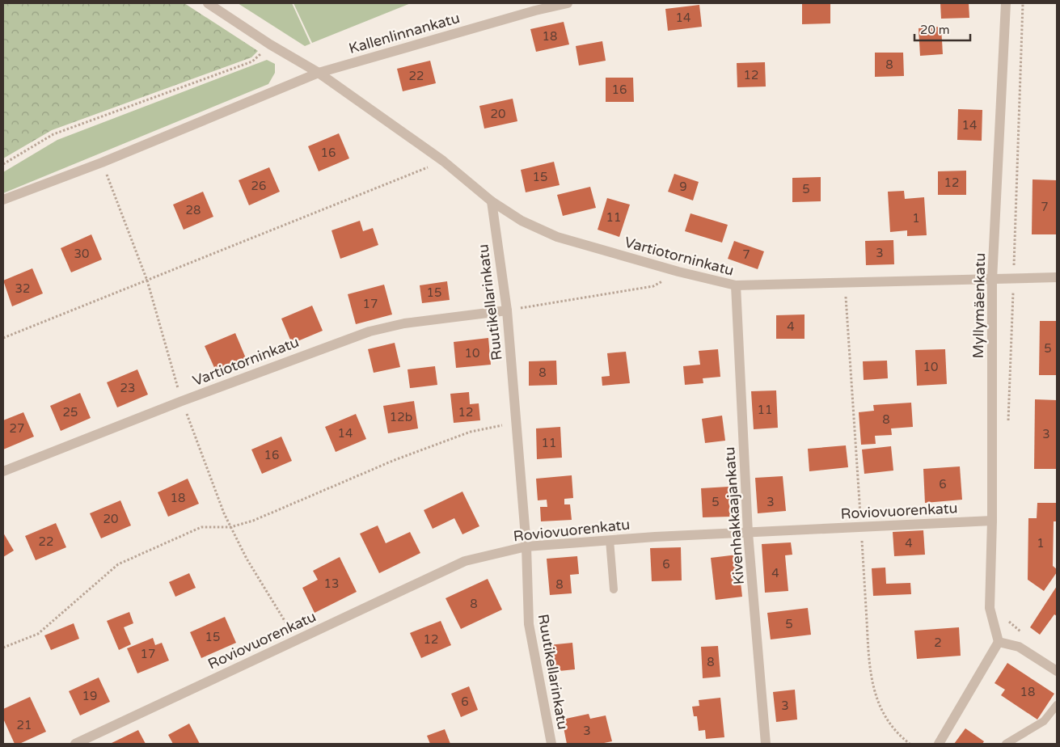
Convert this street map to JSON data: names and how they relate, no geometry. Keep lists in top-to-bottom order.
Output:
{
  "streets": {
    "street": [
      "Kallenlinnankatu",
      "Vartiotorninkatu",
      "Ruutikellarinkatu",
      "Myllymäenkatu",
      "Roviovuorenkatu",
      "Kivenhakkaajankatu"
    ]
  },
  "crossings": [
    ["Vartiotorninkatu", "Ruutikellarinkatu"],
    ["Vartiotorninkatu", "Myllymäenkatu"],
    ["Vartiotorninkatu", "Kivenhakkaajankatu"],
    ["Ruutikellarinkatu", "Roviovuorenkatu"],
    ["Myllymäenkatu", "Roviovuorenkatu"],
    ["Roviovuorenkatu", "Kivenhakkaajankatu"]
  ],
  "house_numbers": [
    "14",
    "18",
    "8",
    "12",
    "22",
    "16",
    "20",
    "14",
    "16",
    "15",
    "12",
    "26",
    "9",
    "5",
    "7",
    "28",
    "11",
    "1",
    "3",
    "30",
    "7",
    "32",
    "15",
    "17",
    "4",
    "5",
    "10",
    "10",
    "8",
    "23",
    "11",
    "25",
    "12",
    "12b",
    "8",
    "27",
    "14",
    "3",
    "11",
    "16",
    "6",
    "18",
    "5",
    "3",
    "20",
    "22",
    "4",
    "1",
    "6",
    "4",
    "13",
    "8",
    "8",
    "5",
    "15",
    "12",
    "2",
    "17",
    "8",
    "18",
    "19",
    "6",
    "3",
    "21",
    "3"
  ],
  "scale_bar": "20 m"
}
